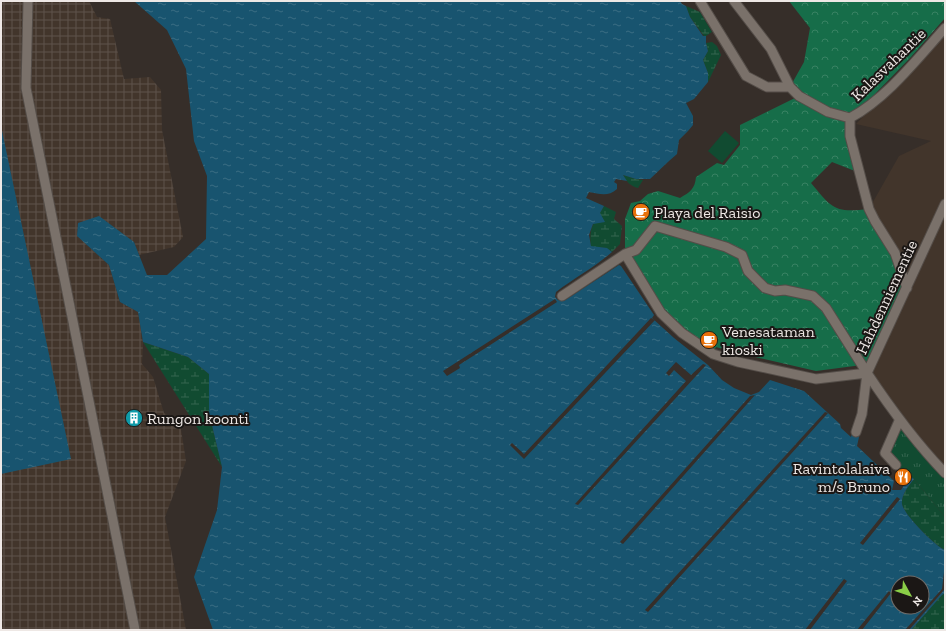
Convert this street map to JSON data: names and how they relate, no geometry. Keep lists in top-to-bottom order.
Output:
{
  "streets": {
    "street": ["Kalasvahantie", "Hahdenniementie"]
  },
  "crossings": [
    ["Kalasvahantie", "Hahdenniementie"]
  ],
  "places": {
    "cafe": ["Playa del Raisio", "Venesataman kioski"],
    "building": ["Rungon koonti"],
    "restaurant": ["Ravintolalaiva m/s Bruno"]
  },
  "north": "bottom right"
}
